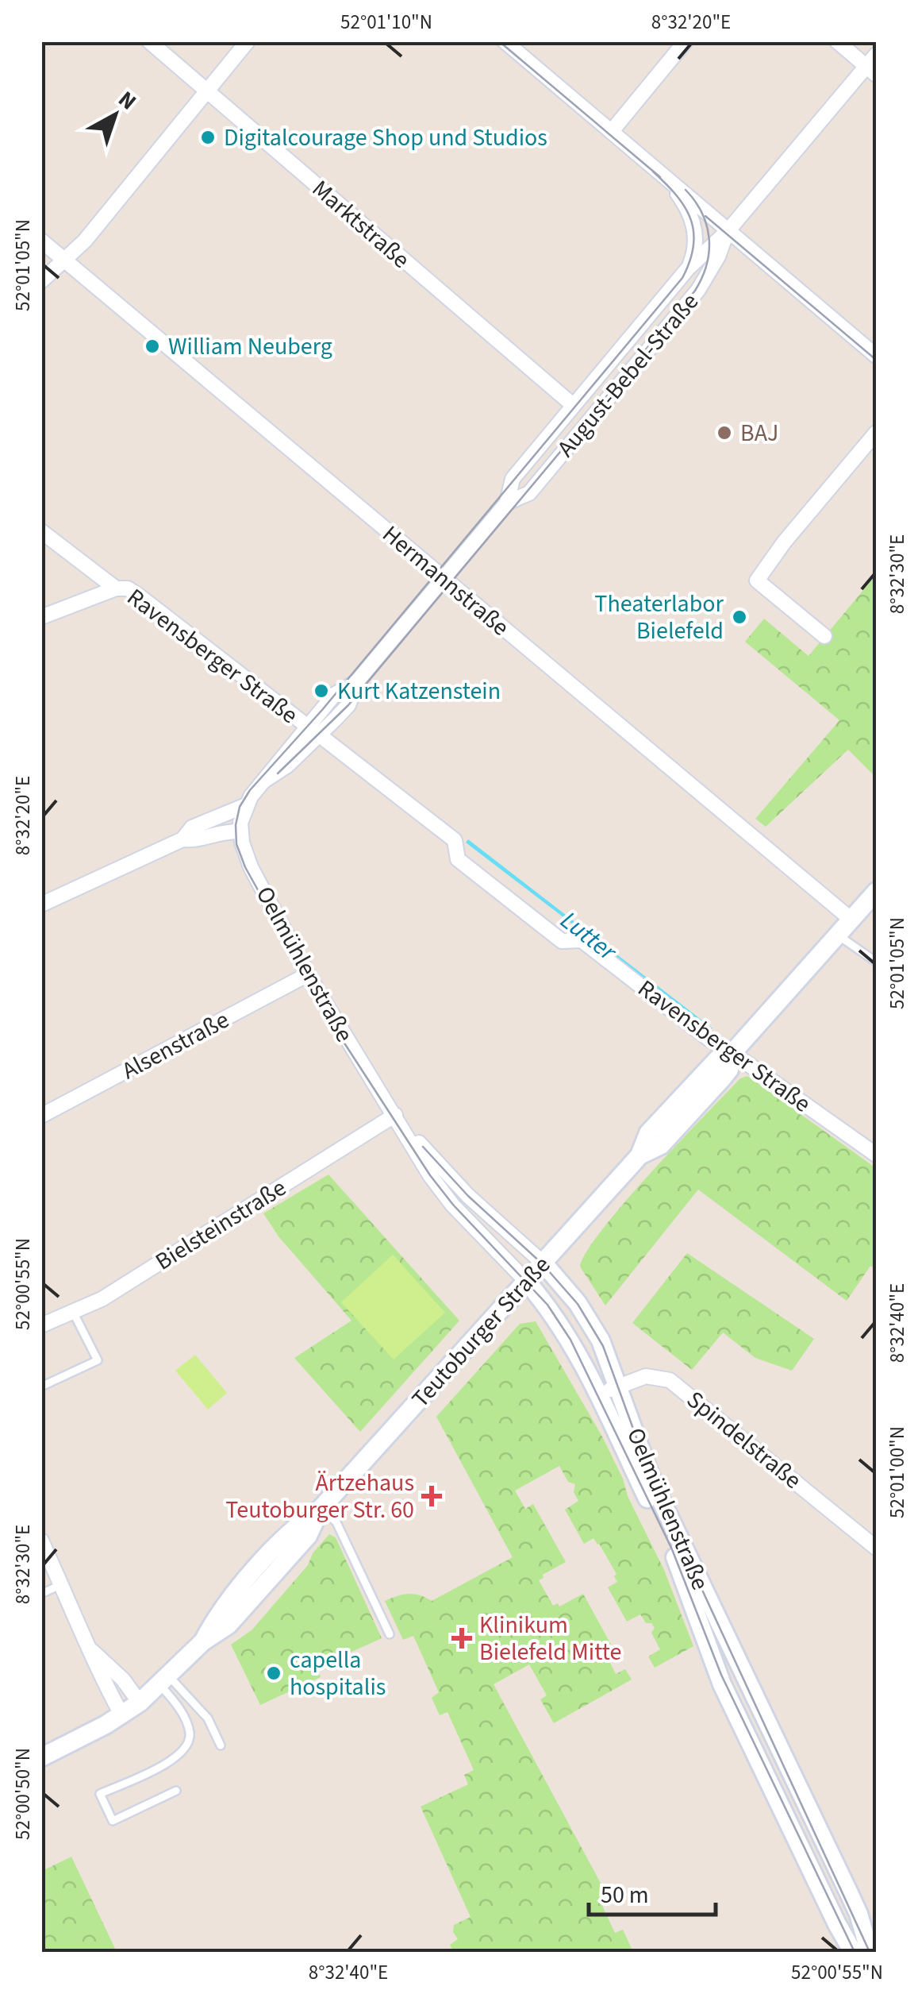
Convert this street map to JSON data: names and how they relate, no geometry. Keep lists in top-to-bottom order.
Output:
{
  "streets": {
    "street": [
      "Marktstraße",
      "August-Bebel-Straße",
      "Hermannstraße",
      "Ravensberger Straße",
      "Oelmühlenstraße",
      "Alsenstraße",
      "Bielsteinstraße",
      "Teutoburger Straße",
      "Spindelstraße"
    ]
  },
  "crossings": [
    ["Marktstraße", "August-Bebel-Straße"],
    ["August-Bebel-Straße", "Hermannstraße"],
    ["August-Bebel-Straße", "Ravensberger Straße"],
    ["August-Bebel-Straße", "Oelmühlenstraße"],
    ["Hermannstraße", "Teutoburger Straße"],
    ["Ravensberger Straße", "Teutoburger Straße"],
    ["Oelmühlenstraße", "Alsenstraße"],
    ["Oelmühlenstraße", "Bielsteinstraße"],
    ["Oelmühlenstraße", "Teutoburger Straße"],
    ["Oelmühlenstraße", "Spindelstraße"]
  ],
  "water": ["Lutter"],
  "places": {
    "other": [
      "Digitalcourage Shop und Studios",
      "William Neuberg",
      "BAJ",
      "Theaterlabor Bielefeld",
      "Kurt Katzenstein",
      "capella hospitalis"
    ],
    "health": ["Ärtzehaus Teutoburger Str. 60", "Klinikum Bielefeld Mitte"]
  },
  "scale_bar": "50 m",
  "north": "top right",
  "coordinates": [
    "52°01'10\"N",
    "8°32'20\"E",
    "52°01'05\"N",
    "8°32'30\"E",
    "52°00'55\"N",
    "8°32'40\"E",
    "52°01'00\"N",
    "52°00'50\"N"
  ]
}
